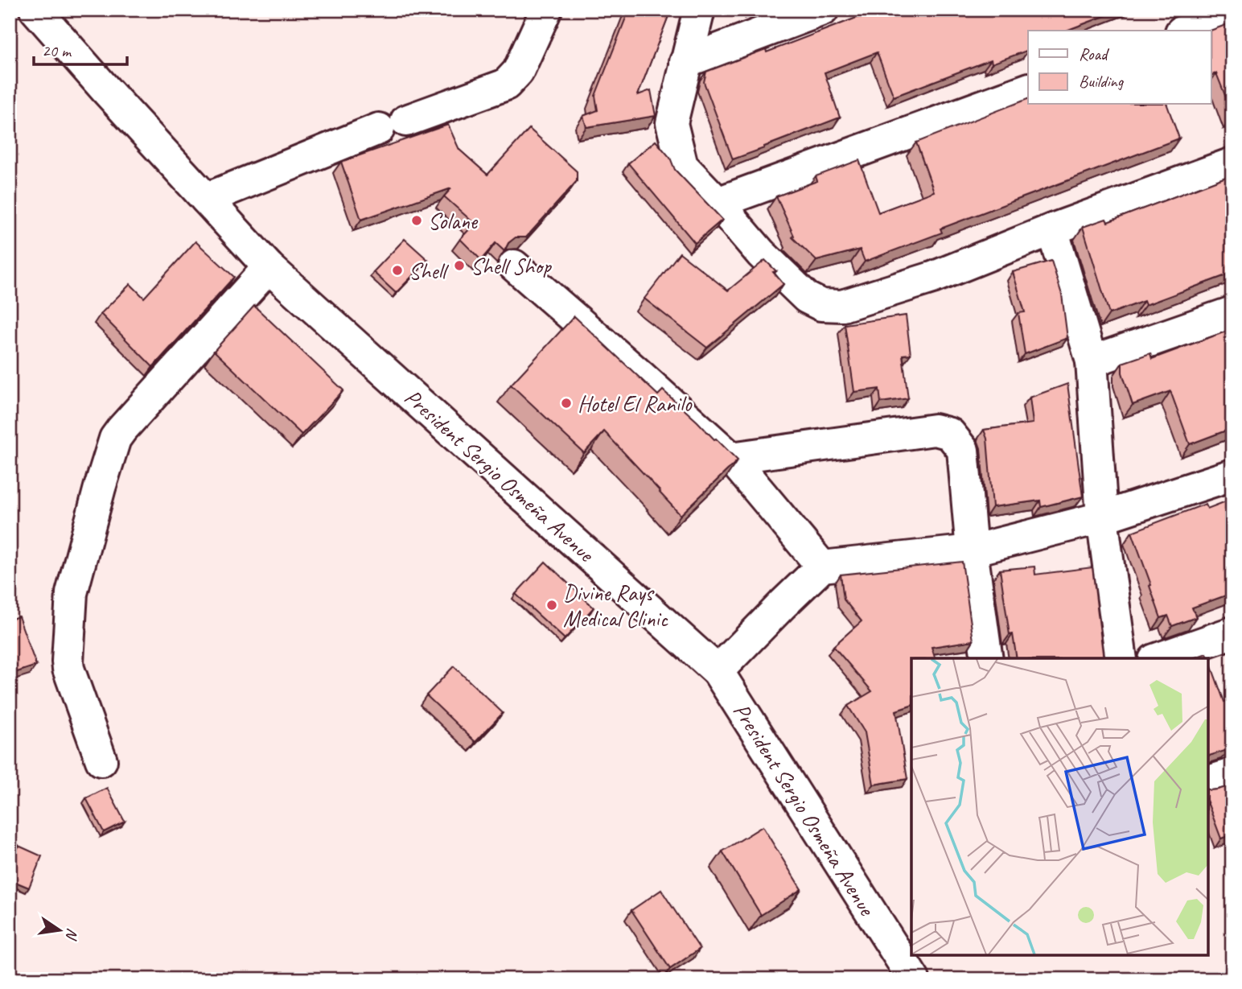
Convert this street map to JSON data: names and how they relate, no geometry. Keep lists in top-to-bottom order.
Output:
{
  "streets": {
    "street": ["President Sergio Osmeña Avenue"]
  },
  "places": [
    "Solane",
    "Shell Shop",
    "Shell",
    "Hotel El Ranilo",
    "Divine Rays Medical Clinic"
  ],
  "legend": ["Road", "Building"],
  "scale_bar": "20 m",
  "north": "right"
}
